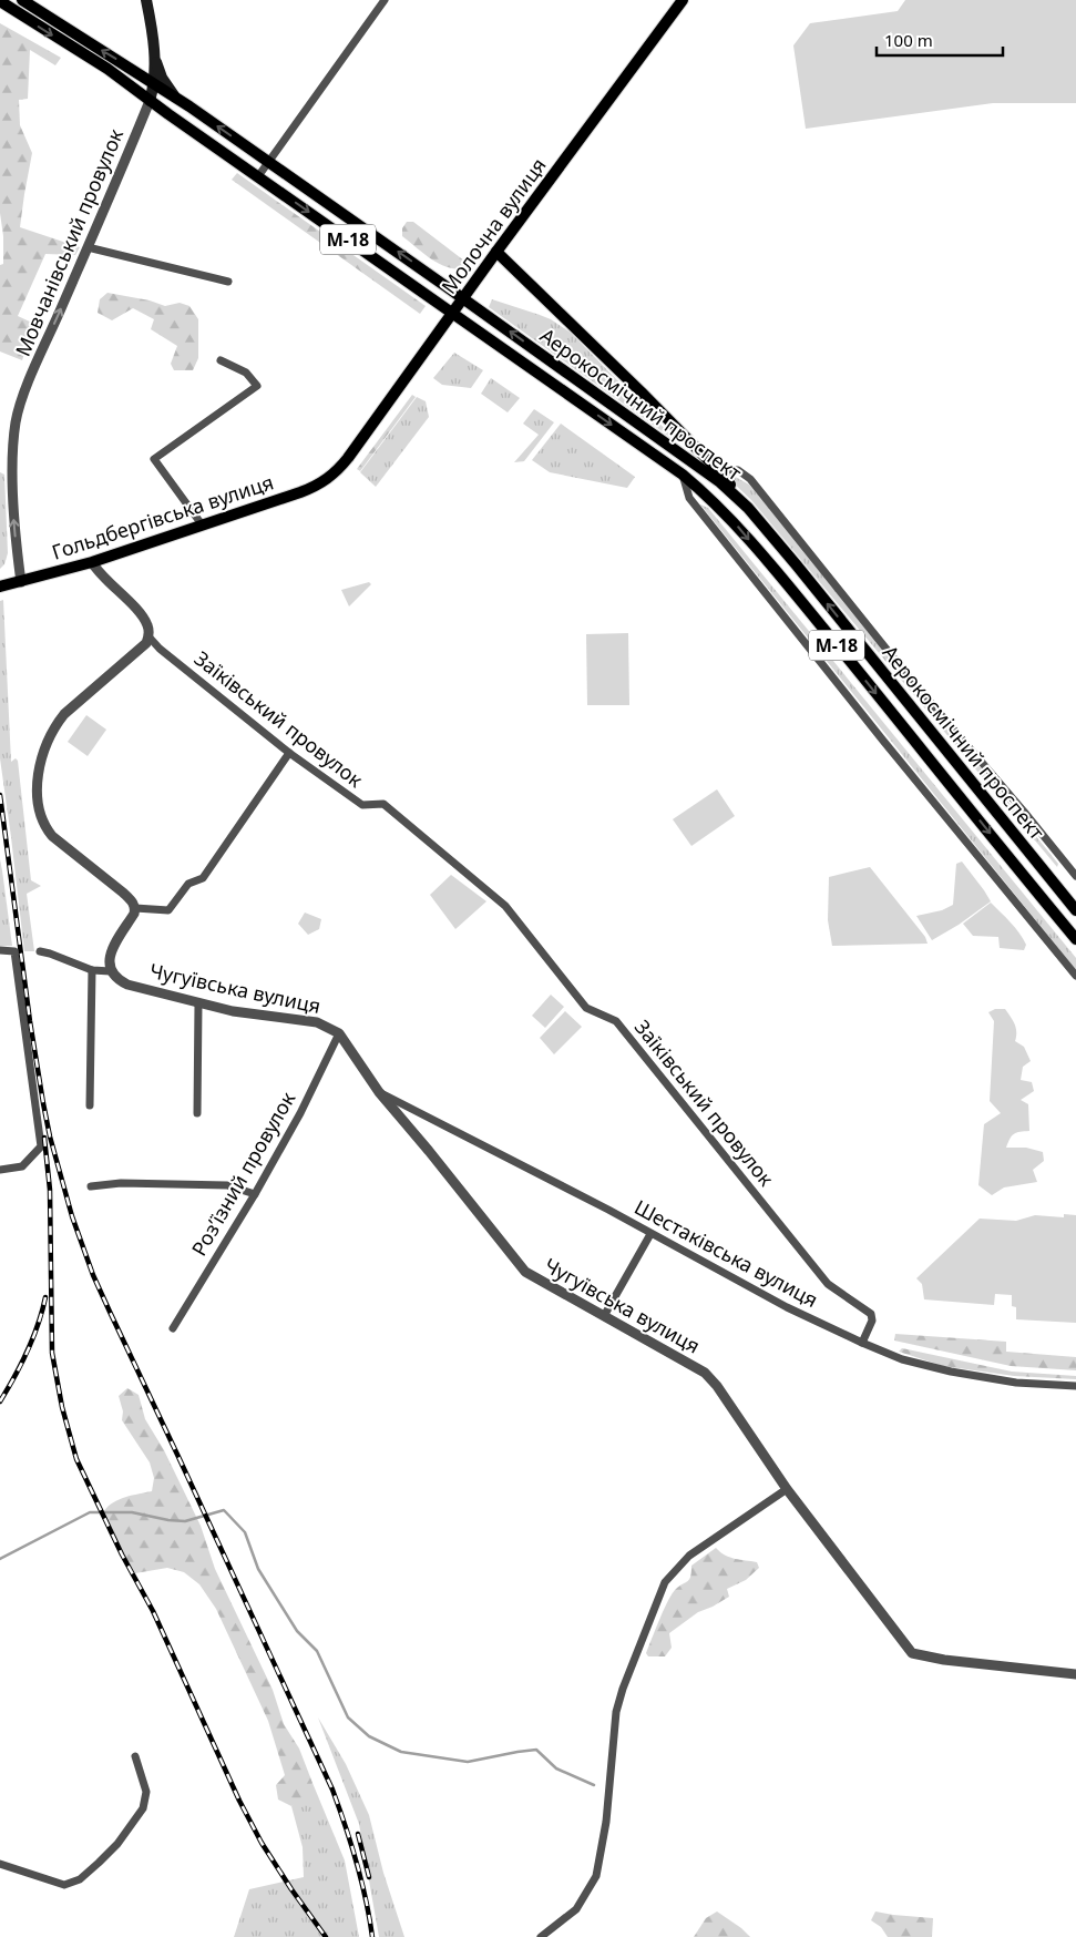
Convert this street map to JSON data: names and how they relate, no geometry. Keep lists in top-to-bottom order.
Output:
{
  "streets": {
    "main road": [
      "Молочна вулиця",
      "М-18",
      "Мовчанівський провулок",
      "Аерокосмічний проспект",
      "Гольдбергівська вулиця"
    ],
    "street": [
      "Заїківський провулок",
      "Чугуївська вулиця",
      "Роз’їзний провулок",
      "Шестаківська вулиця"
    ]
  },
  "crossings": [
    ["Молочна вулиця", "Аерокосмічний проспект"],
    ["Молочна вулиця", "Гольдбергівська вулиця"],
    ["М-18", "Мовчанівський провулок"],
    ["М-18", "Аерокосмічний проспект"],
    ["Мовчанівський провулок", "Аерокосмічний проспект"],
    ["Мовчанівський провулок", "Гольдбергівська вулиця"],
    ["Заїківський провулок", "Шестаківська вулиця"],
    ["Чугуївська вулиця", "Роз’їзний провулок"],
    ["Чугуївська вулиця", "Шестаківська вулиця"]
  ],
  "one_way": ["Мовчанівський провулок"],
  "scale_bar": "100 m"
}
